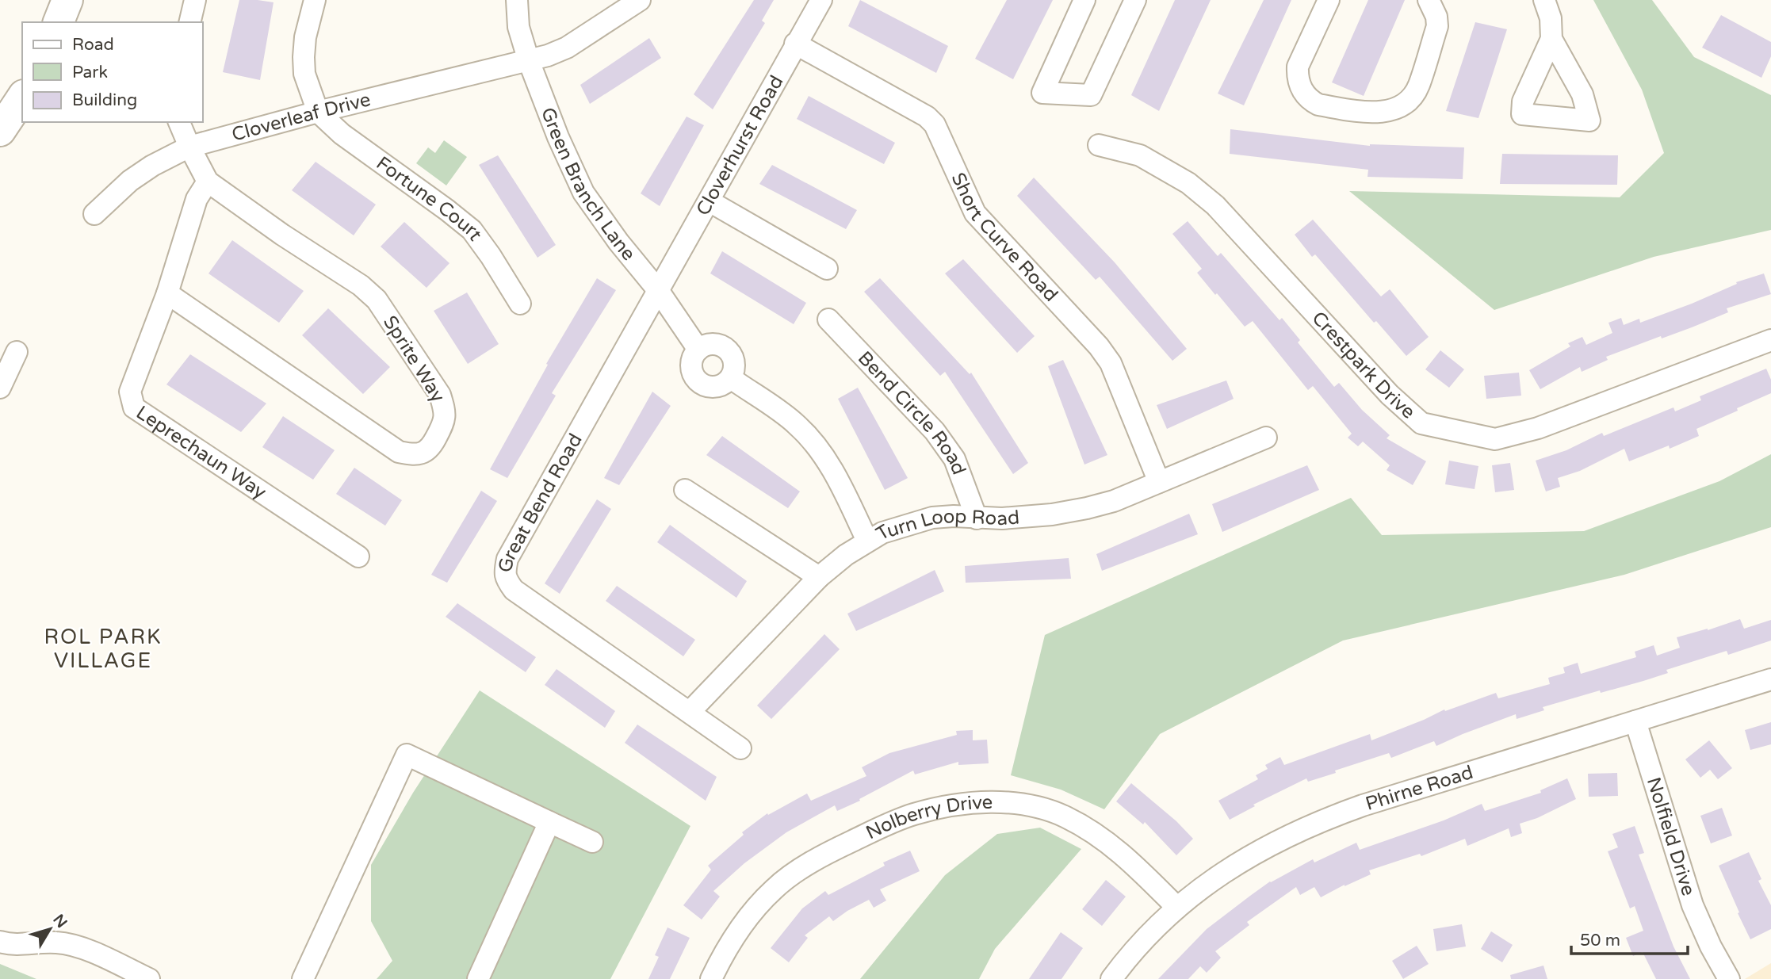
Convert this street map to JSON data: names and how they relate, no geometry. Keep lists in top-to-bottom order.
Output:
{
  "streets": {
    "street": [
      "Cloverleaf Drive",
      "Cloverhurst Road",
      "Green Branch Lane",
      "Fortune Court",
      "Short Curve Road",
      "Sprite Way",
      "Crestpark Drive",
      "Bend Circle Road",
      "Leprechaun Way",
      "Great Bend Road",
      "Turn Loop Road",
      "Phirne Road",
      "Nolberry Drive",
      "Nolfield Drive"
    ]
  },
  "crossings": [
    ["Cloverleaf Drive", "Green Branch Lane"],
    ["Cloverleaf Drive", "Fortune Court"],
    ["Cloverleaf Drive", "Sprite Way"],
    ["Cloverhurst Road", "Green Branch Lane"],
    ["Cloverhurst Road", "Short Curve Road"],
    ["Cloverhurst Road", "Great Bend Road"],
    ["Green Branch Lane", "Great Bend Road"],
    ["Short Curve Road", "Turn Loop Road"],
    ["Sprite Way", "Leprechaun Way"],
    ["Bend Circle Road", "Turn Loop Road"],
    ["Great Bend Road", "Turn Loop Road"],
    ["Phirne Road", "Nolberry Drive"],
    ["Phirne Road", "Nolfield Drive"]
  ],
  "districts": ["ROL PARK VILLAGE"],
  "legend": ["Road", "Park", "Building"],
  "scale_bar": "50 m",
  "north": "top right"
}
